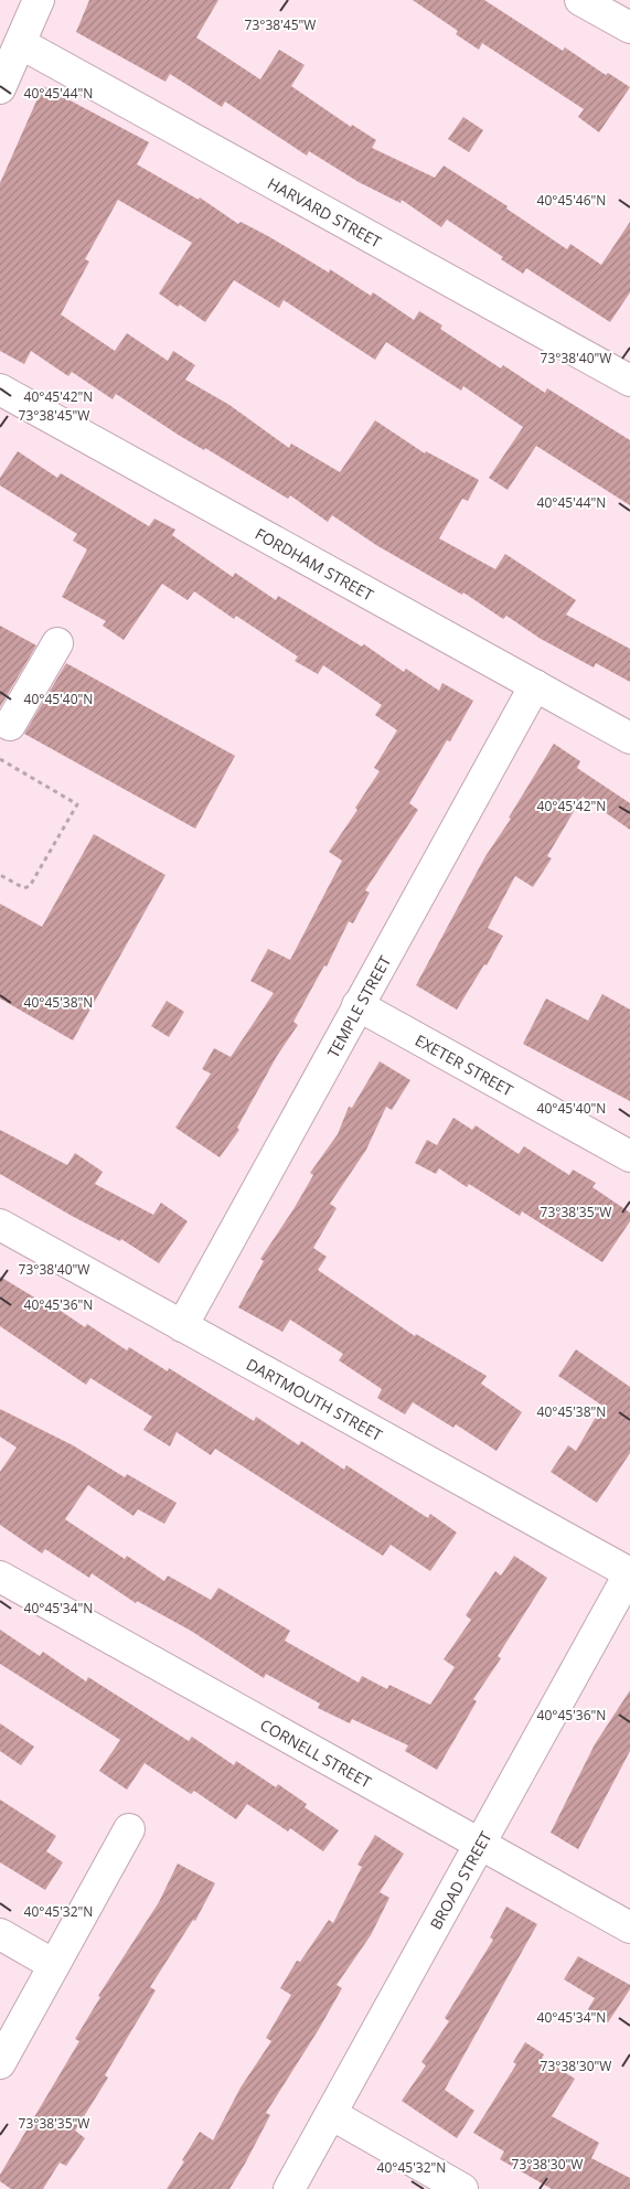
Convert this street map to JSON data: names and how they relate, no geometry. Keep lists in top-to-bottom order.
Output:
{
  "streets": {
    "street": [
      "HARVARD STREET",
      "FORDHAM STREET",
      "TEMPLE STREET",
      "EXETER STREET",
      "DARTMOUTH STREET",
      "CORNELL STREET",
      "BROAD STREET"
    ]
  },
  "crossings": [
    ["FORDHAM STREET", "TEMPLE STREET"],
    ["TEMPLE STREET", "EXETER STREET"],
    ["TEMPLE STREET", "DARTMOUTH STREET"],
    ["DARTMOUTH STREET", "BROAD STREET"],
    ["CORNELL STREET", "BROAD STREET"]
  ],
  "coordinates": [
    "73°38'45\"W",
    "40°45'44\"N",
    "40°45'46\"N",
    "73°38'40\"W",
    "40°45'42\"N",
    "40°45'40\"N",
    "40°45'38\"N",
    "73°38'35\"W",
    "40°45'36\"N",
    "40°45'34\"N",
    "40°45'32\"N",
    "73°38'30\"W"
  ]
}
